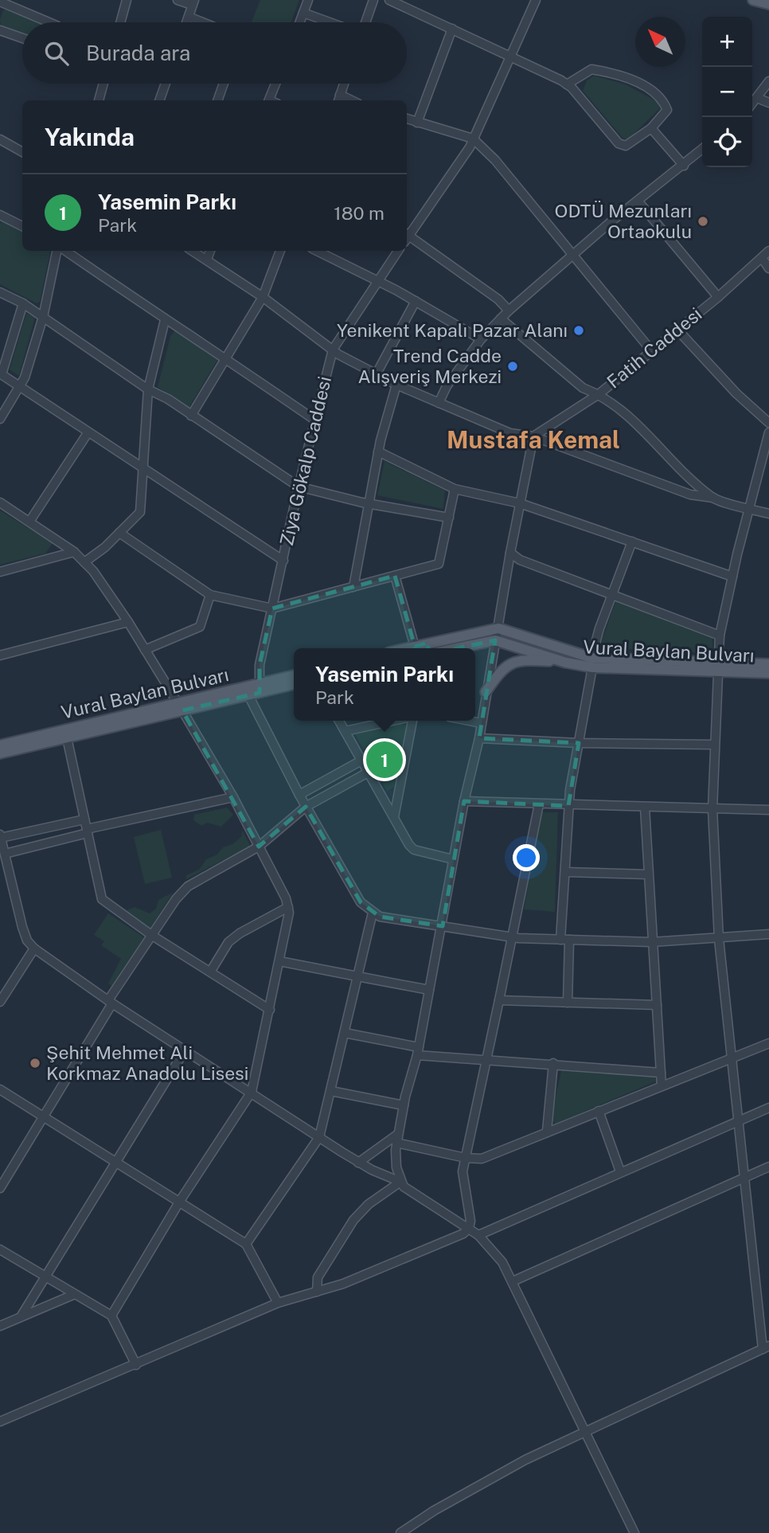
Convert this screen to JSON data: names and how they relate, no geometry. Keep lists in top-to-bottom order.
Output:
{
  "streets": {
    "main road": ["Vural Baylan Bulvarı"],
    "street": ["Fatih Caddesi", "Ziya Gökalp Caddesi"]
  },
  "crossings": [
    ["Ziya Gökalp Caddesi", "Vural Baylan Bulvarı"]
  ],
  "districts": ["Mustafa Kemal"],
  "places": [
    "ODTÜ Mezunları Ortaokulu",
    "Yenikent Kapalı Pazar Alanı",
    "Trend Cadde Alışveriş Merkezi",
    "Şehit Mehmet Ali Korkmaz Anadolu Lisesi"
  ],
  "north": "top left",
  "page": {
    "map_buttons": ["+", "−"],
    "search": "Burada ara",
    "heading": "Yakında",
    "list": [
      {
        "mark": "1",
        "name": "Yasemin Parkı",
        "note": "Park",
        "value": "180 m"
      }
    ],
    "popup": ["Yasemin Parkı", "Park"],
    "pins": "1"
  }
}
